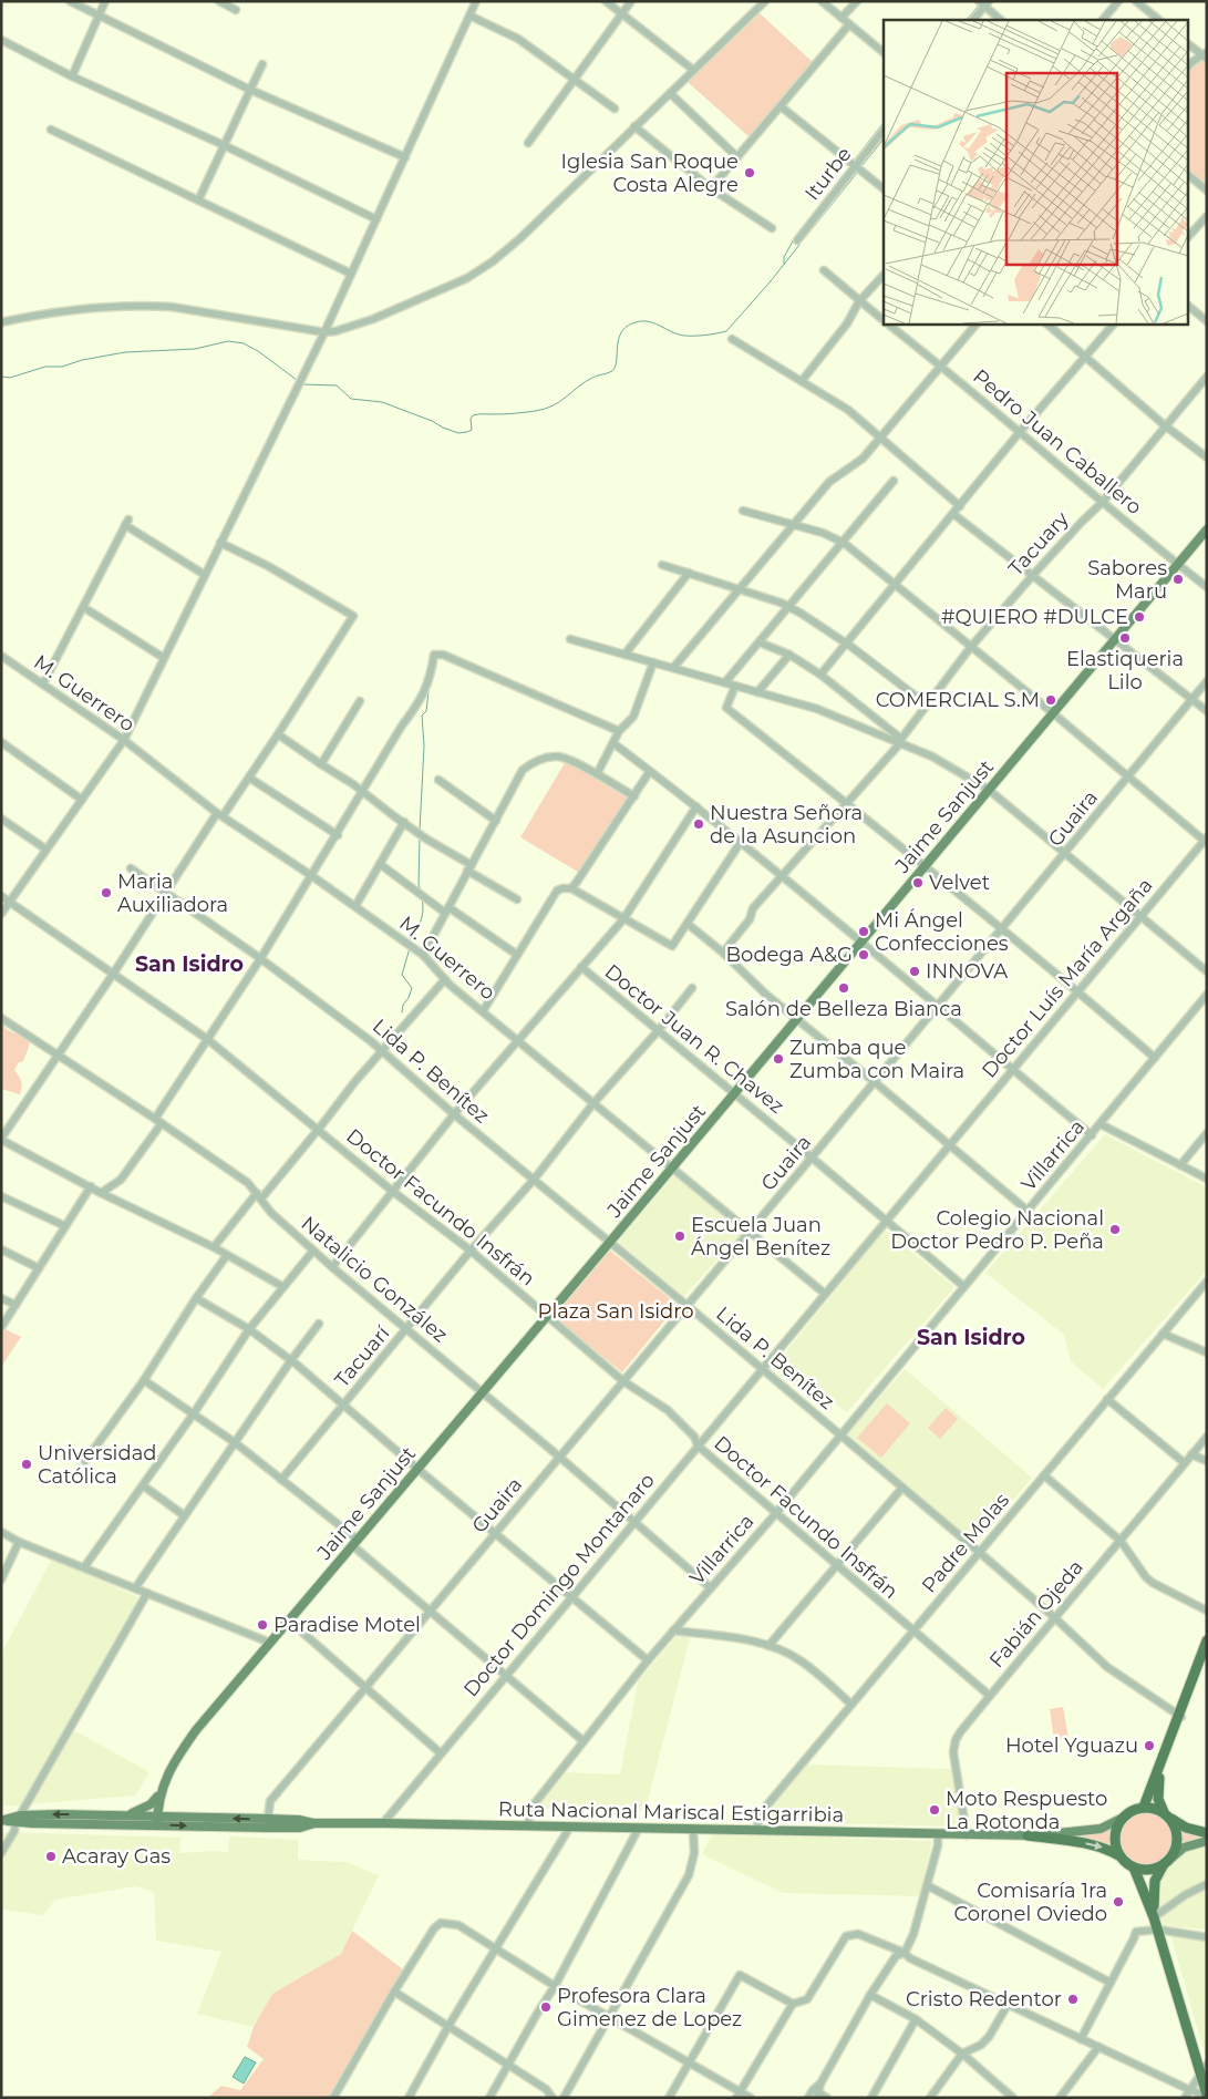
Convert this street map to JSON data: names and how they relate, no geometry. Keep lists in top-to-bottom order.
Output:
{
  "streets": {
    "main road": ["Jaime Sanjust", "Ruta Nacional Mariscal Estigarribia"],
    "street": [
      "Iturbe",
      "Pedro Juan Caballero",
      "Tacuary",
      "M. Guerrero",
      "Guaira",
      "Doctor Luís María Argaña",
      "Doctor Juan R. Chavez",
      "Lida P. Benítez",
      "Villarrica",
      "Doctor Facundo Insfrán",
      "Natalicio González",
      "Tacuarí",
      "Padre Molas",
      "Doctor Domingo Montanaro",
      "Fabián Ojeda"
    ]
  },
  "crossings": [
    ["Pedro Juan Caballero", "Tacuary"],
    ["Pedro Juan Caballero", "Jaime Sanjust"],
    ["M. Guerrero", "Jaime Sanjust"],
    ["M. Guerrero", "Guaira"],
    ["M. Guerrero", "Doctor Luís María Argaña"],
    ["M. Guerrero", "Tacuarí"],
    ["Jaime Sanjust", "Doctor Juan R. Chavez"],
    ["Jaime Sanjust", "Lida P. Benítez"],
    ["Jaime Sanjust", "Doctor Facundo Insfrán"],
    ["Jaime Sanjust", "Natalicio González"],
    ["Jaime Sanjust", "Ruta Nacional Mariscal Estigarribia"],
    ["Guaira", "Doctor Juan R. Chavez"],
    ["Guaira", "Lida P. Benítez"],
    ["Guaira", "Doctor Facundo Insfrán"],
    ["Guaira", "Natalicio González"],
    ["Guaira", "Ruta Nacional Mariscal Estigarribia"],
    ["Doctor Luís María Argaña", "Doctor Juan R. Chavez"],
    ["Doctor Luís María Argaña", "Lida P. Benítez"],
    ["Doctor Luís María Argaña", "Doctor Domingo Montanaro"],
    ["Doctor Juan R. Chavez", "Villarrica"],
    ["Doctor Juan R. Chavez", "Tacuarí"],
    ["Lida P. Benítez", "Villarrica"],
    ["Lida P. Benítez", "Tacuarí"],
    ["Lida P. Benítez", "Padre Molas"],
    ["Lida P. Benítez", "Doctor Domingo Montanaro"],
    ["Lida P. Benítez", "Fabián Ojeda"],
    ["Villarrica", "Doctor Facundo Insfrán"],
    ["Villarrica", "Natalicio González"],
    ["Villarrica", "Ruta Nacional Mariscal Estigarribia"],
    ["Doctor Facundo Insfrán", "Tacuarí"],
    ["Doctor Facundo Insfrán", "Padre Molas"],
    ["Doctor Facundo Insfrán", "Doctor Domingo Montanaro"],
    ["Doctor Facundo Insfrán", "Fabián Ojeda"],
    ["Natalicio González", "Tacuarí"],
    ["Natalicio González", "Doctor Domingo Montanaro"],
    ["Padre Molas", "Ruta Nacional Mariscal Estigarribia"],
    ["Doctor Domingo Montanaro", "Ruta Nacional Mariscal Estigarribia"],
    ["Fabián Ojeda", "Ruta Nacional Mariscal Estigarribia"]
  ],
  "districts": ["San Isidro", "San Isidro"],
  "parks": ["Plaza San Isidro"],
  "places": [
    "Iglesia San Roque Costa Alegre",
    "Sabores Maru",
    "#QUIERO #DULCE",
    "Elastiqueria Lilo",
    "COMERCIAL S.M",
    "Nuestra Señora de la Asuncion",
    "Velvet",
    "Maria Auxiliadora",
    "Mi Ángel Confecciones",
    "Bodega A&G",
    "INNOVA",
    "Salón de Belleza Bianca",
    "Zumba que Zumba con Maira",
    "Colegio Nacional Doctor Pedro P. Peña",
    "Escuela Juan Ángel Benítez",
    "Universidad Católica",
    "Paradise Motel",
    "Hotel Yguazu",
    "Moto Respuesto La Rotonda",
    "Acaray Gas",
    "Comisaría 1ra Coronel Oviedo",
    "Cristo Redentor",
    "Profesora Clara Gimenez de Lopez"
  ]
}
